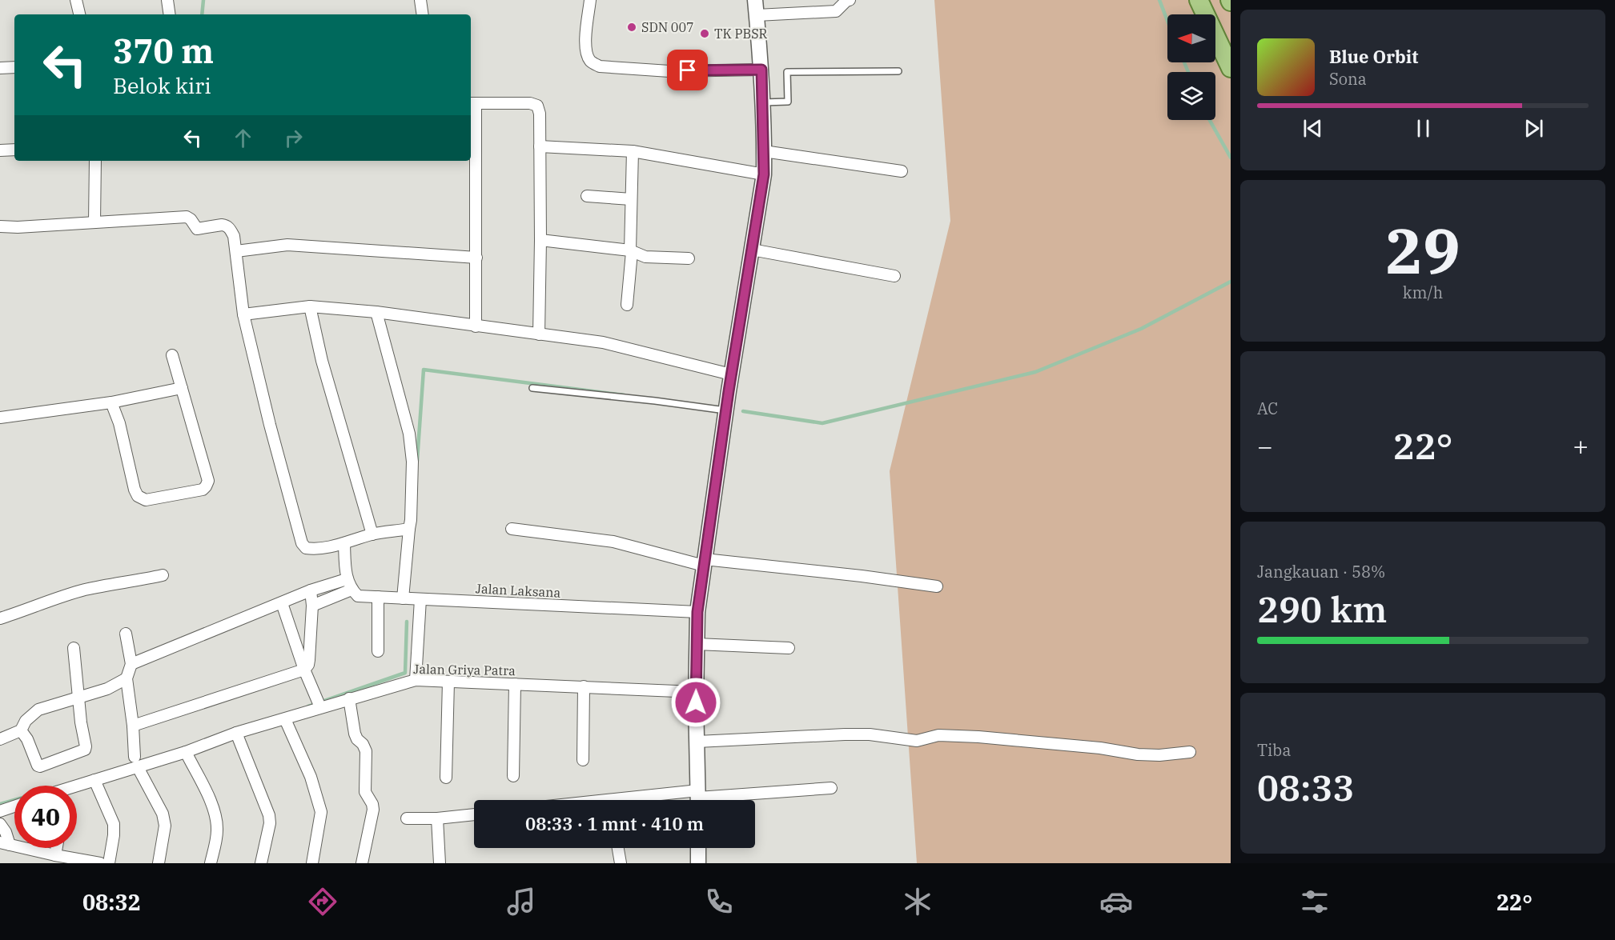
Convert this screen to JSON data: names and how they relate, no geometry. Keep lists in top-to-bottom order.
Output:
{
  "streets": {
    "street": ["Jalan Laksana", "Jalan Griya Patra"]
  },
  "places": ["SDN 007", "TK PBSR"],
  "north": "left",
  "page": {
    "turn": ["370 m", "Belok kiri"],
    "song": ["Blue Orbit", "Sona"],
    "tile": [
      ["29", "km/h"],
      "AC",
      ["Jangkauan · 58%", "290 km"],
      ["Tiba", "08:33"]
    ],
    "heat": ["−", "22°", "+"],
    "limit": "40",
    "trip": "08:33 · 1 mnt · 410 m",
    "tabs": ["08:32", "22°"]
  }
}
